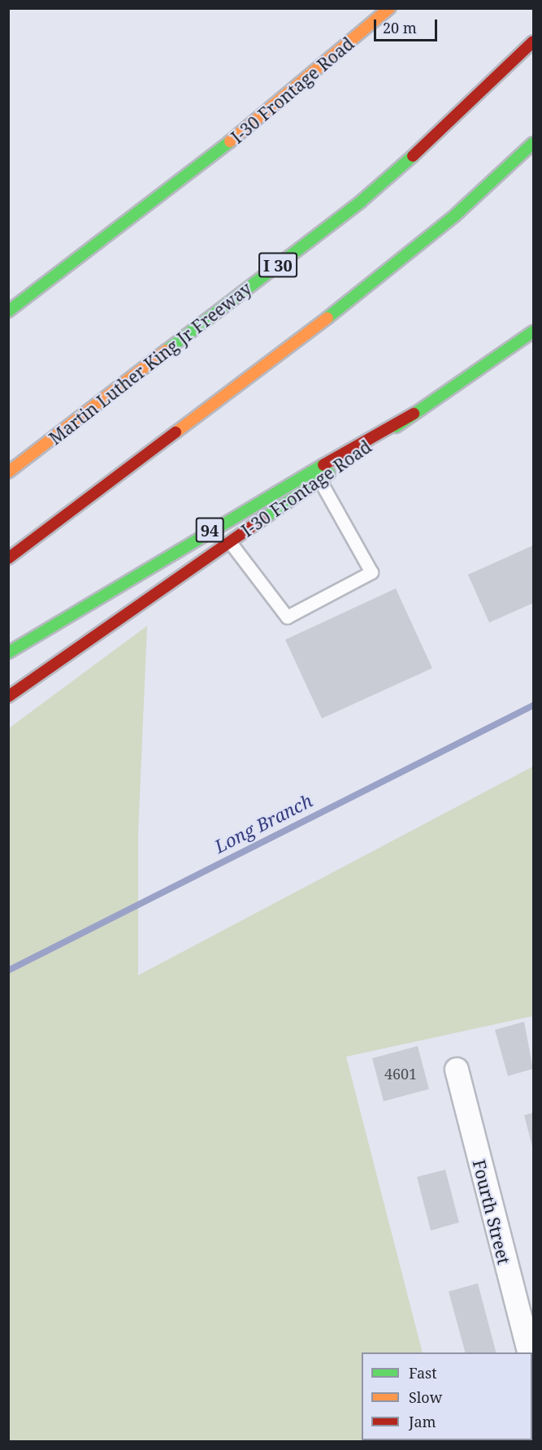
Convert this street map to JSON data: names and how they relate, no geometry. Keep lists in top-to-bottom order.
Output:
{
  "streets": {
    "main road": [
      "I-30 Frontage Road",
      "I 30",
      "Martin Luther King Jr Freeway",
      "94"
    ],
    "street": ["Fourth Street"]
  },
  "crossings": [
    ["I-30 Frontage Road", "94"]
  ],
  "water": ["Long Branch"],
  "house_numbers": ["4601"],
  "legend": ["Fast", "Slow", "Jam"],
  "scale_bar": "20 m"
}
